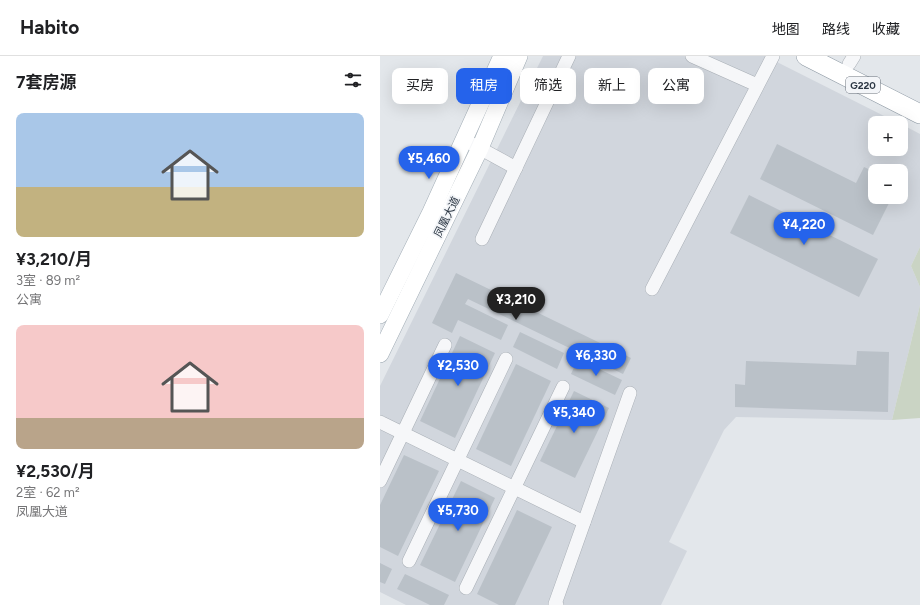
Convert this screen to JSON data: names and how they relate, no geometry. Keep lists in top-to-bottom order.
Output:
{
  "streets": {
    "highway": ["G220"],
    "main road": ["凤凰大道"]
  },
  "page": {
    "header": "Habito",
    "nav": ["地图", "路线", "收藏"],
    "heading": "7套房源",
    "chip": [
      "买房",
      "租房",
      "筛选",
      "新上",
      "公寓"
    ],
    "list": [
      {
        "name": "¥3,210/月",
        "note": "3室 · 89 m² · 公寓"
      },
      {
        "name": "¥2,530/月",
        "note": "2室 · 62 m² · 凤凰大道"
      }
    ],
    "map_buttons": ["+", "−"],
    "price": [
      "¥5,460",
      "¥4,220",
      "¥3,210",
      "¥6,330",
      "¥2,530",
      "¥5,340",
      "¥5,730"
    ]
  }
}
